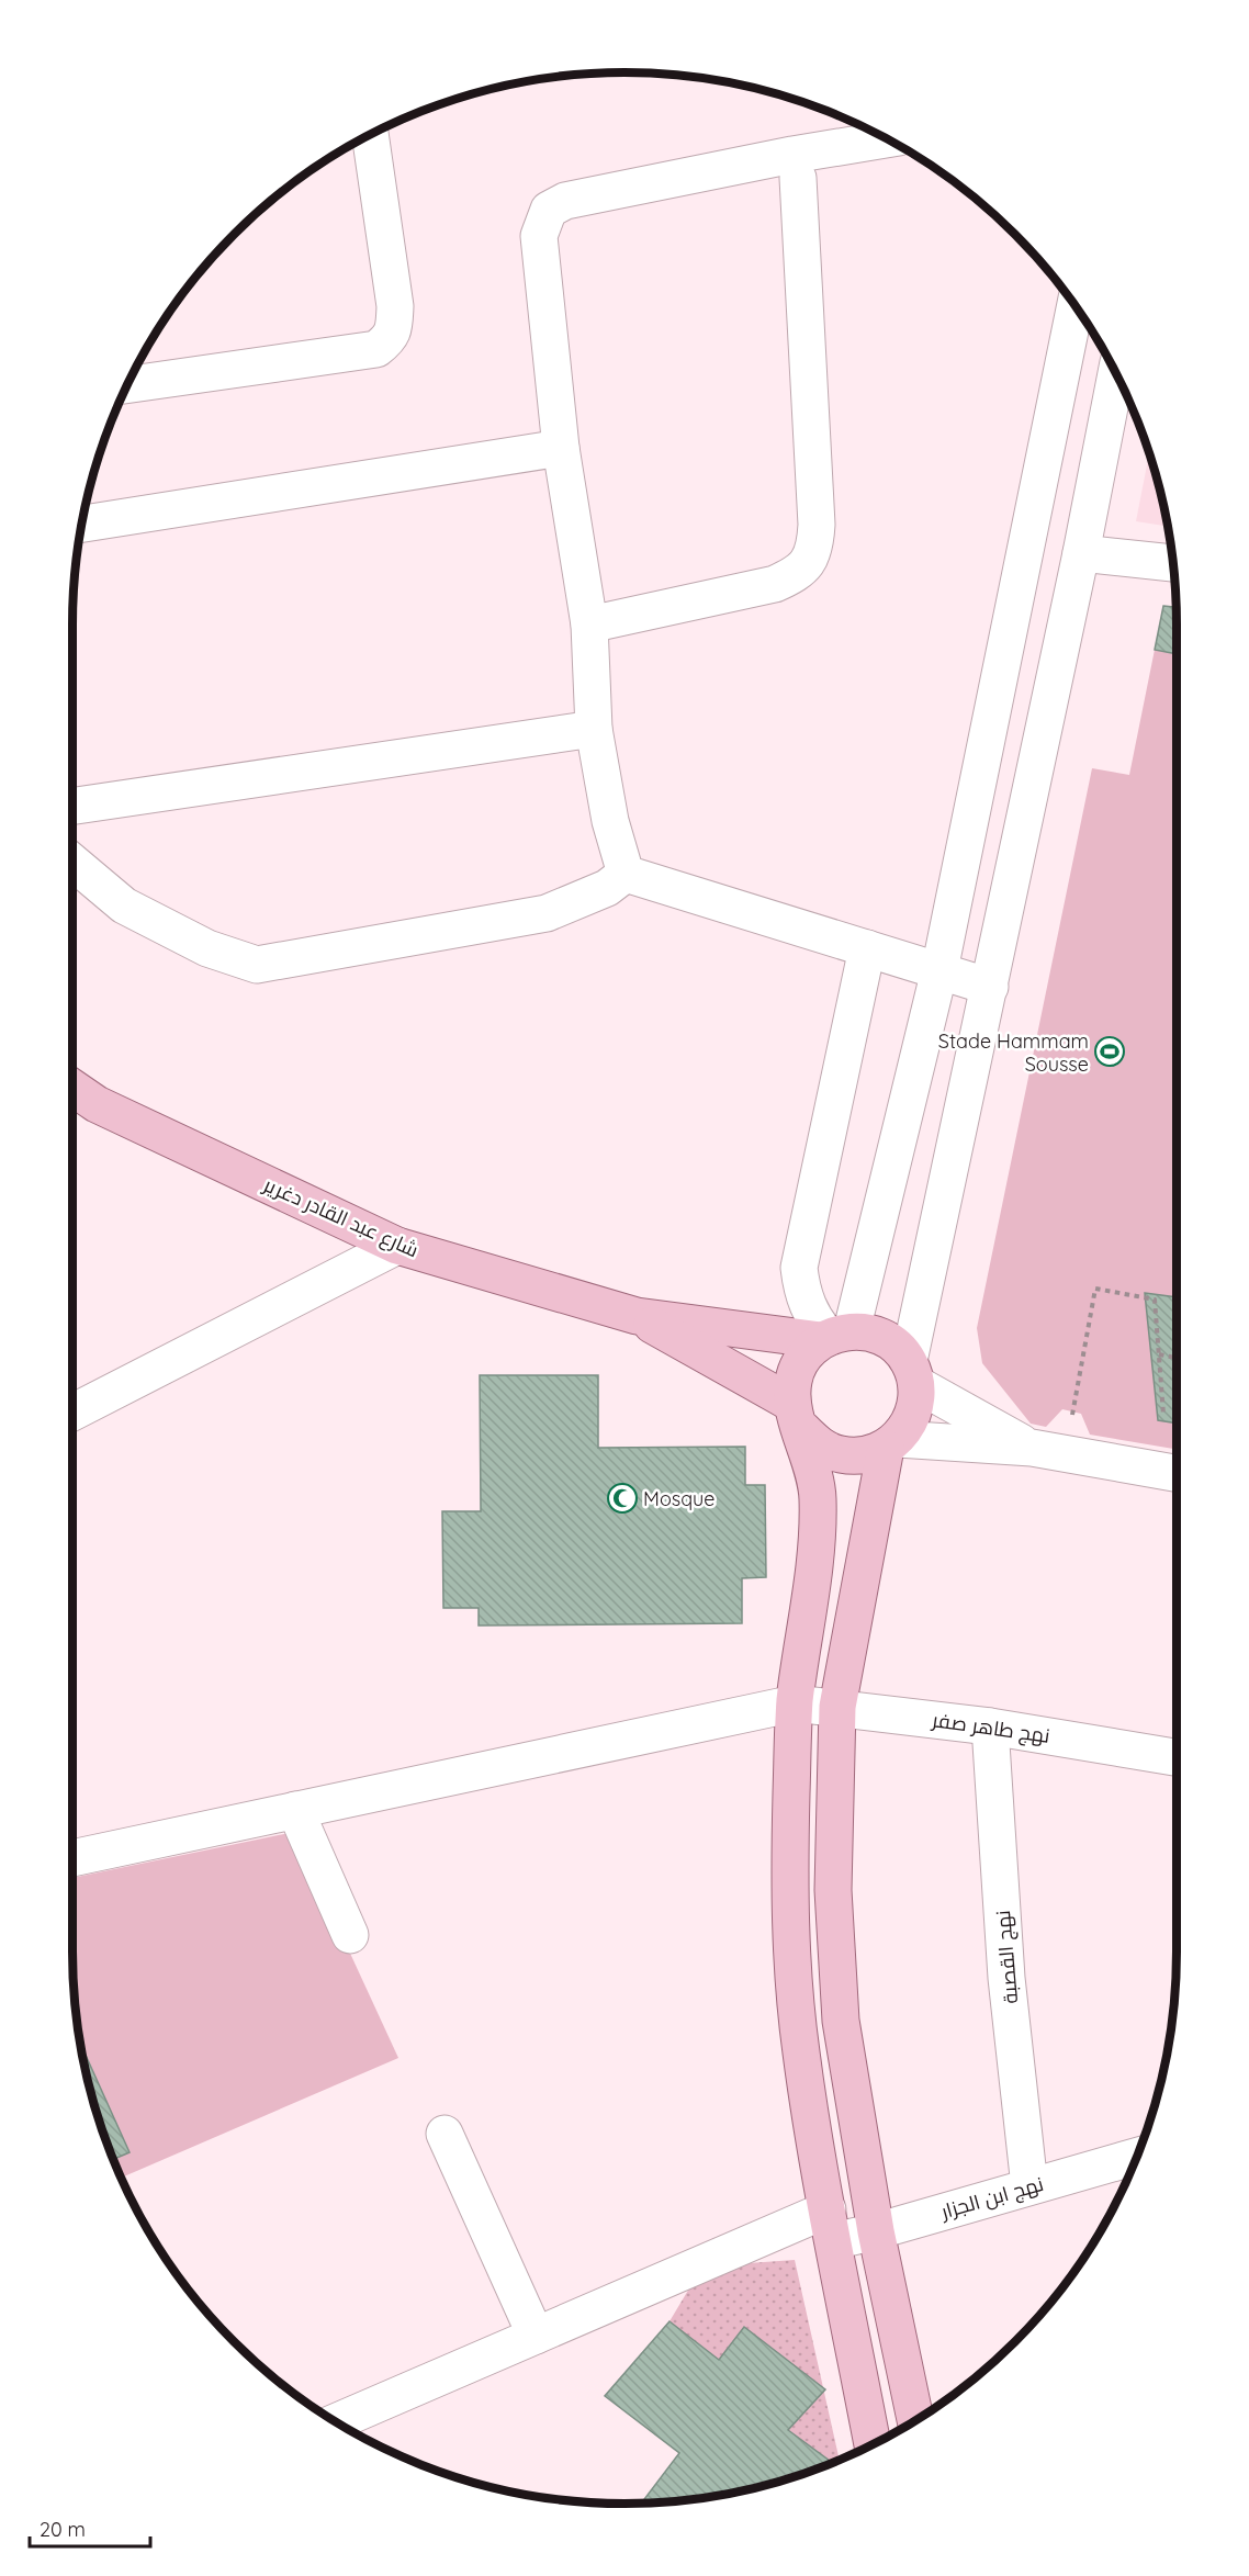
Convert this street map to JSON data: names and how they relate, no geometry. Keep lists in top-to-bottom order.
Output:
{
  "streets": {
    "main road": ["شارع عبد القادر دغرير"],
    "street": ["نهج طاهر صفر", "نهج القصبة", "نهج ابن الجزار"]
  },
  "crossings": [
    ["نهج طاهر صفر", "نهج القصبة"],
    ["نهج القصبة", "نهج ابن الجزار"]
  ],
  "places": {
    "sports": ["Stade Hammam Sousse"],
    "mosque": ["Mosque"]
  },
  "scale_bar": "20 m"
}
